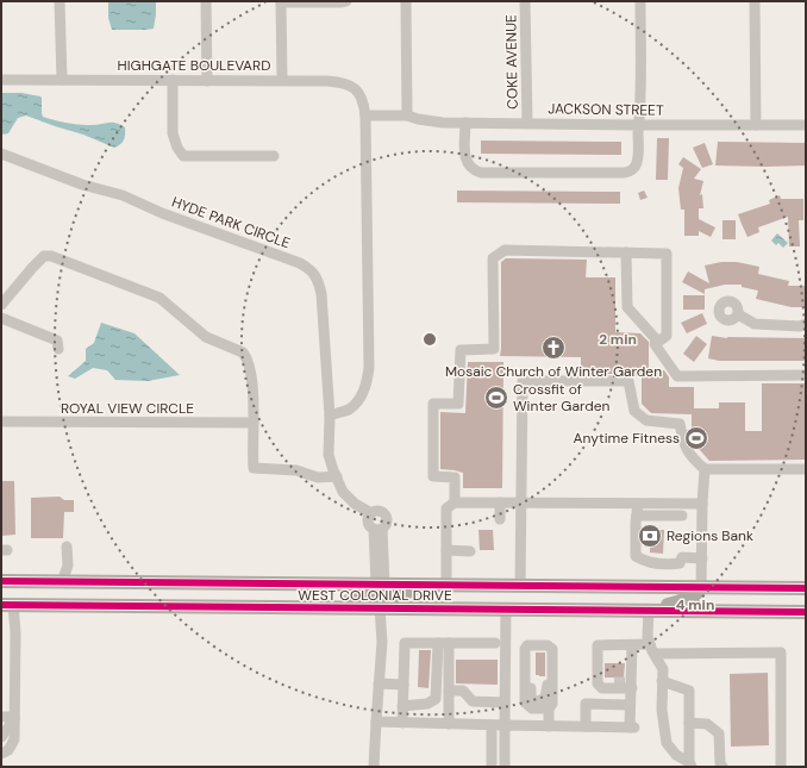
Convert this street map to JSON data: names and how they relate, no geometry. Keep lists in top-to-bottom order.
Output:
{
  "streets": {
    "highway": ["WEST COLONIAL DRIVE"],
    "street": [
      "COKE AVENUE",
      "HIGHGATE BOULEVARD",
      "JACKSON STREET",
      "HYDE PARK CIRCLE",
      "ROYAL VIEW CIRCLE"
    ]
  },
  "crossings": [
    ["COKE AVENUE", "JACKSON STREET"]
  ],
  "places": {
    "church": ["Mosaic Church of Winter Garden"],
    "sports": ["Crossfit of Winter Garden", "Anytime Fitness"],
    "bank": ["Regions Bank"]
  },
  "rings": ["2 min", "4 min"]
}
